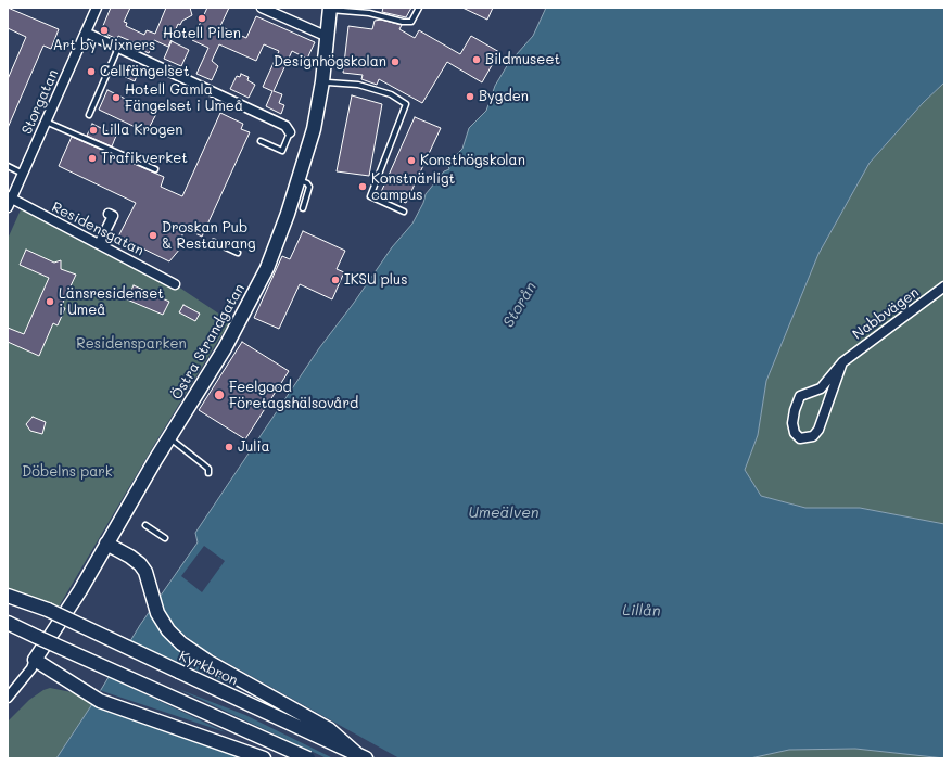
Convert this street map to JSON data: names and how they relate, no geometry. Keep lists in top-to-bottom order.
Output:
{
  "streets": {
    "street": [
      "Storgatan",
      "Residensgatan",
      "Nabbvägen",
      "Östra Strandgatan",
      "Kyrkbron"
    ]
  },
  "crossings": [
    ["Storgatan", "Residensgatan"],
    ["Östra Strandgatan", "Kyrkbron"]
  ],
  "water": ["Storån", "Umeälven", "Lillån"],
  "parks": ["Residensparken", "Döbelns park"],
  "places": [
    "Hotell Pilen",
    "Art by Wixners",
    "Bildmuseet",
    "Designhögskolan",
    "Cellfängelset",
    "Bygden",
    "Hotell Gamla Fängelset i Umeå",
    "Lilla Krogen",
    "Trafikverket",
    "Konsthögskolan",
    "Konstnärligt campus",
    "Droskan Pub & Restaurang",
    "IKSU plus",
    "Länsresidenset i Umeå",
    "Feelgood Företagshälsovård",
    "Julia"
  ]
}
